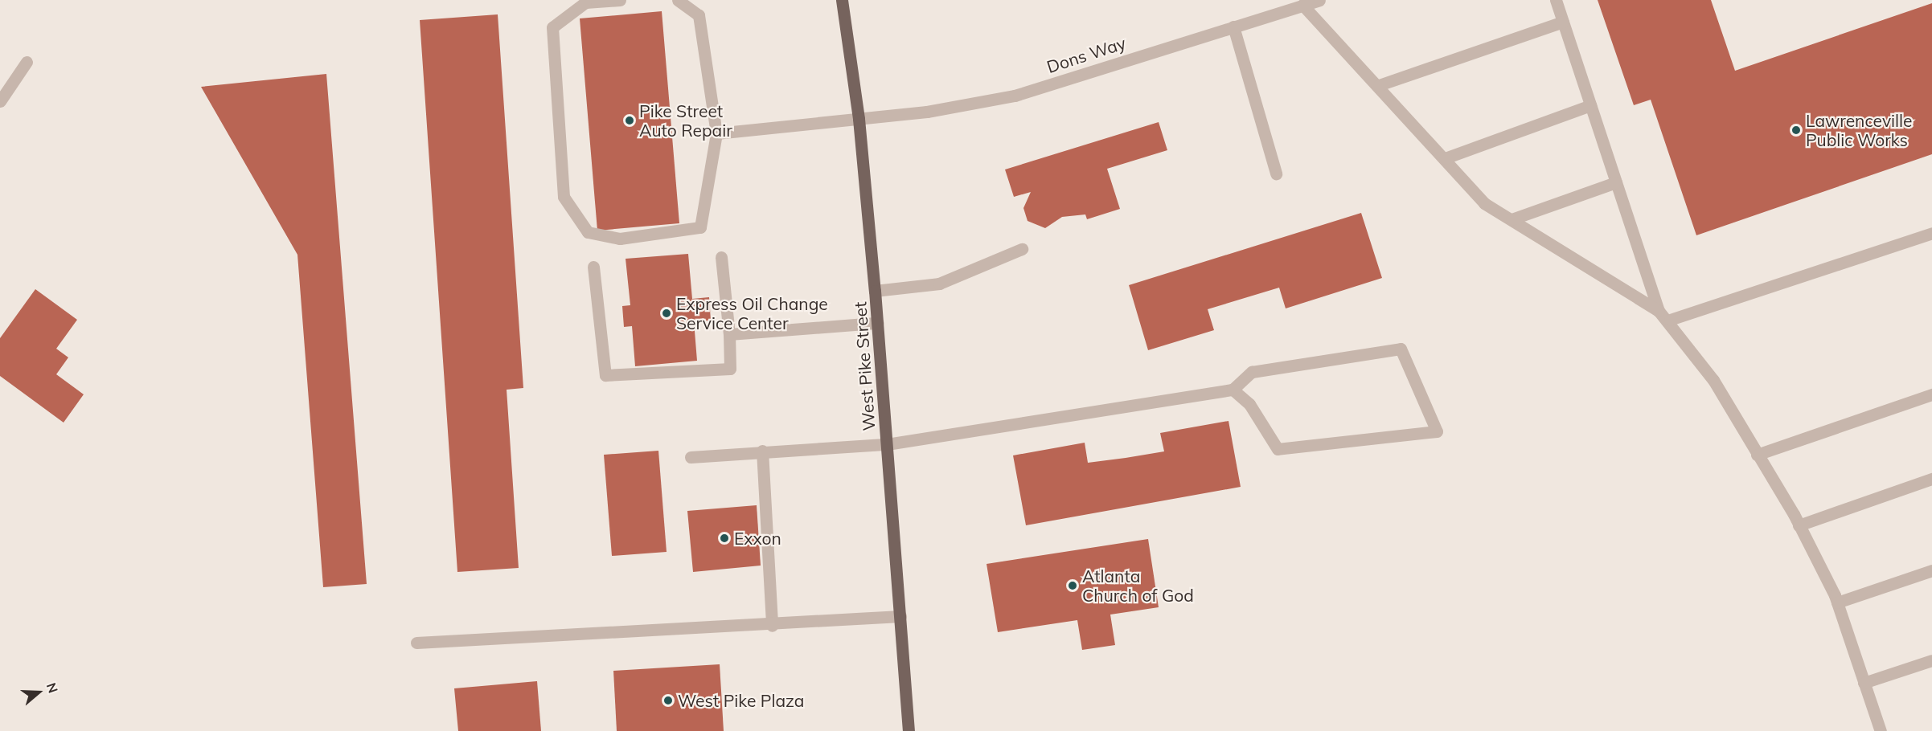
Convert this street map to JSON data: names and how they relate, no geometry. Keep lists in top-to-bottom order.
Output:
{
  "streets": {
    "main road": ["West Pike Street"],
    "street": ["Dons Way"]
  },
  "crossings": [
    ["Dons Way", "West Pike Street"]
  ],
  "places": [
    "Pike Street Auto Repair",
    "Lawrenceville Public Works",
    "Express Oil Change Service Center",
    "Exxon",
    "Atlanta Church of God",
    "West Pike Plaza"
  ],
  "north": "right"
}
